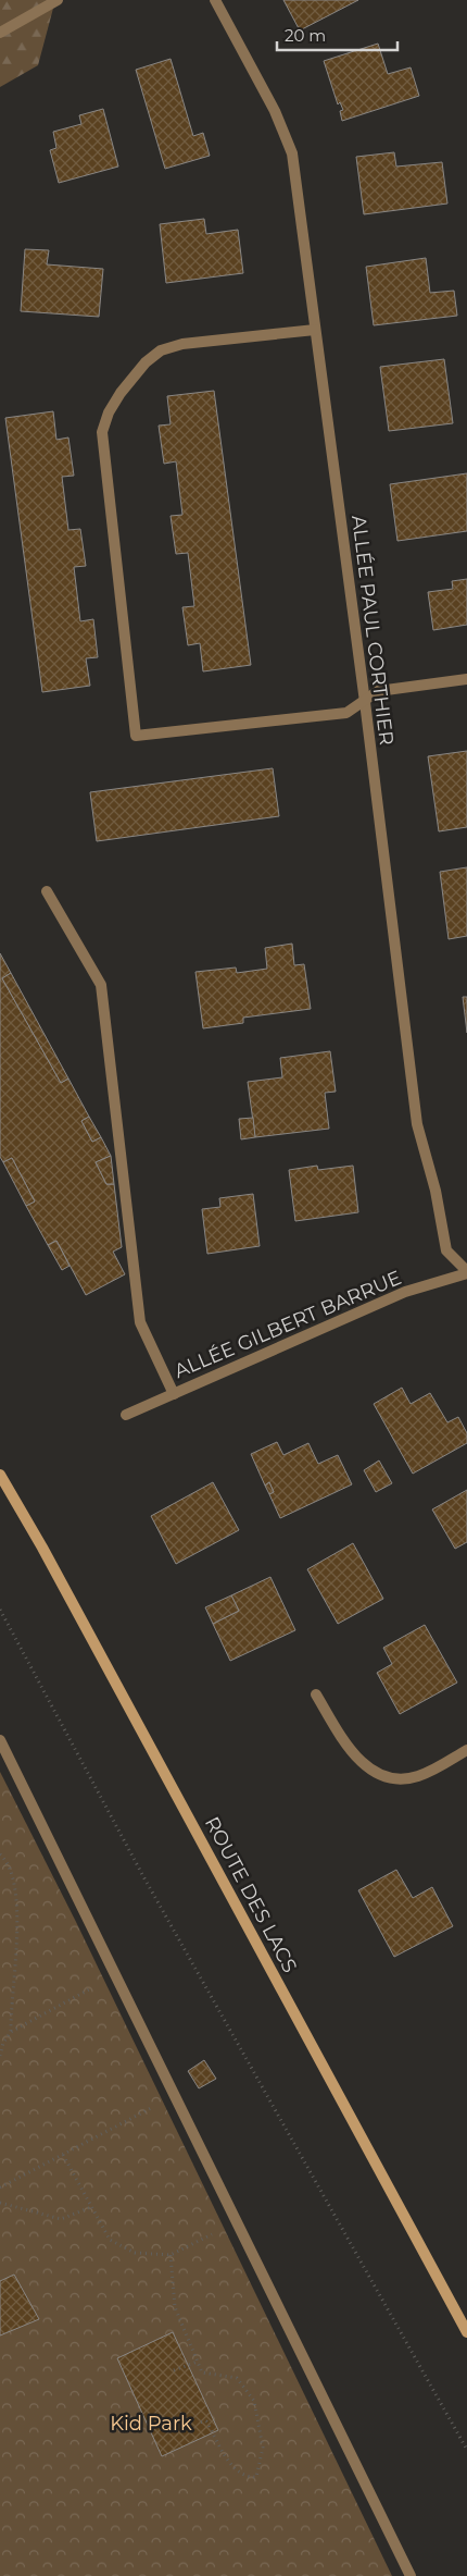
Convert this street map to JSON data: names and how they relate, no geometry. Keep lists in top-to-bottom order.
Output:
{
  "streets": {
    "main road": ["ROUTE DES LACS"],
    "street": ["ALLÉE PAUL CORTHIER", "ALLÉE GILBERT BARRUE"]
  },
  "crossings": [
    ["ALLÉE PAUL CORTHIER", "ALLÉE GILBERT BARRUE"]
  ],
  "parks": ["Kid Park"],
  "scale_bar": "20 m"
}
